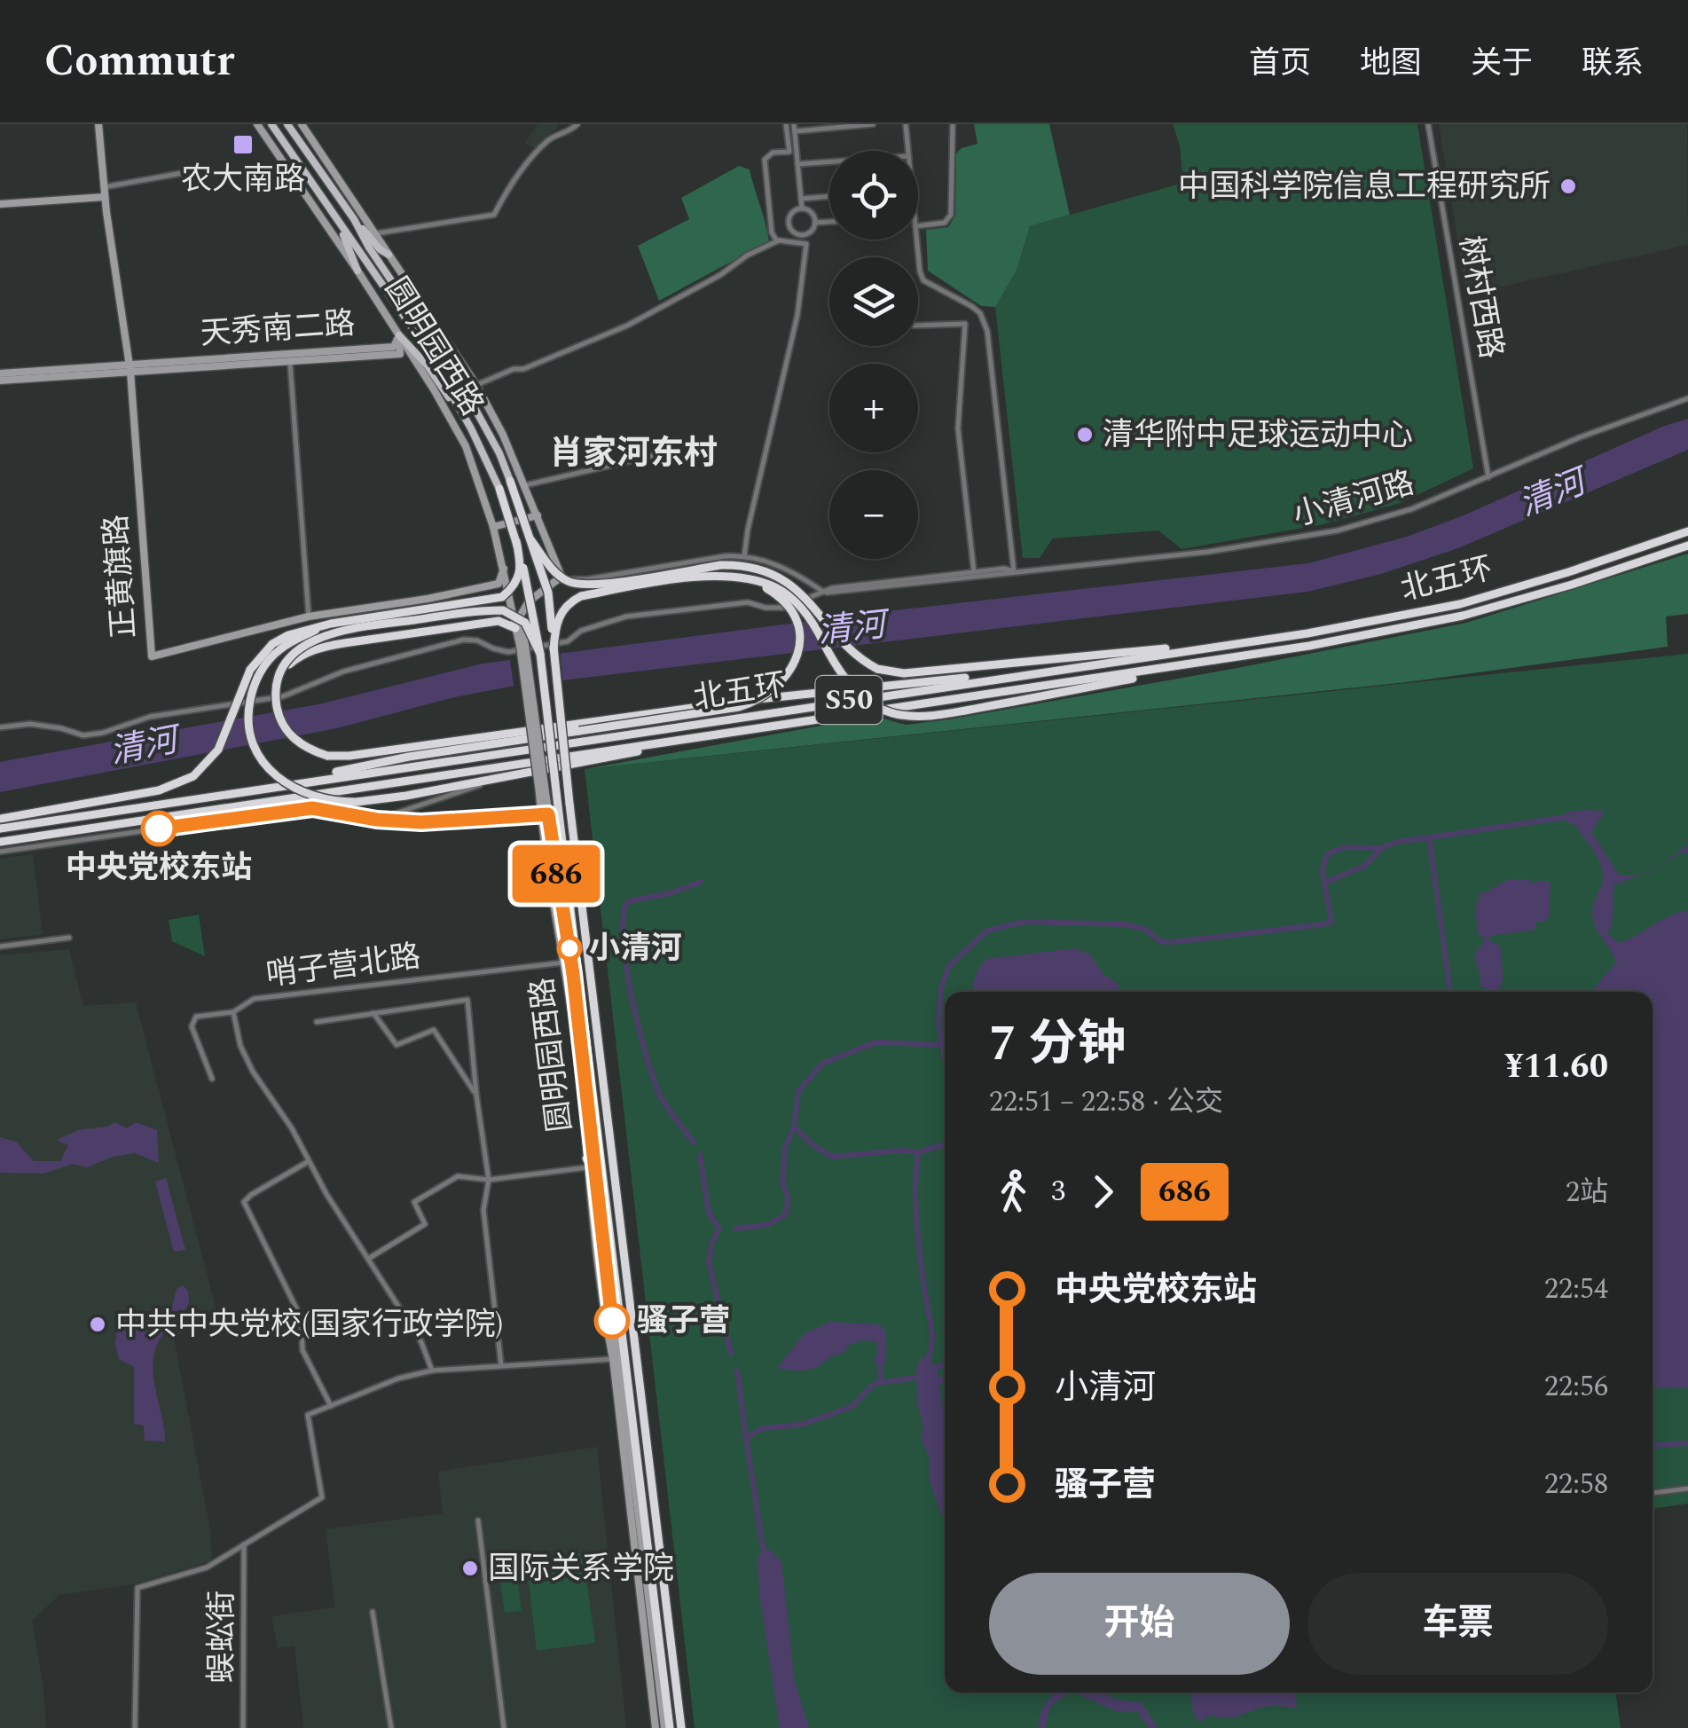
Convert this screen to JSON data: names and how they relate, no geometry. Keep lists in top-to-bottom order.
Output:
{
  "streets": {
    "highway": ["圆明园西路", "北五环", "S50"],
    "street": [
      "树村西路",
      "天秀南二路",
      "小清河路",
      "正黄旗路",
      "哨子营北路",
      "蜈蚣街"
    ]
  },
  "crossings": [
    ["树村西路", "小清河路"],
    ["天秀南二路", "圆明园西路"],
    ["天秀南二路", "正黄旗路"],
    ["圆明园西路", "正黄旗路"],
    ["圆明园西路", "哨子营北路"]
  ],
  "districts": ["肖家河东村"],
  "water": ["清河"],
  "places": {
    "transit": ["农大南路"],
    "other": [
      "中国科学院信息工程研究所",
      "清华附中足球运动中心",
      "中央党校东站",
      "小清河",
      "骚子营",
      "中共中央党校(国家行政学院)",
      "国际关系学院"
    ]
  },
  "lines": ["bus line 686"],
  "page": {
    "header": "Commutr",
    "nav": [
      "首页",
      "地图",
      "关于",
      "联系"
    ],
    "on_map": "686",
    "map_buttons": ["+", "−"],
    "heading": ["7 分钟", "22:51 – 22:58 · 公交", "¥11.60"],
    "legs": ["3", "686", "2站"],
    "list": [
      {
        "name": "中央党校东站",
        "value": "22:54"
      },
      {
        "name": "小清河",
        "value": "22:56"
      },
      {
        "name": "骚子营",
        "value": "22:58"
      }
    ],
    "buttons": ["开始", "车票"]
  }
}
